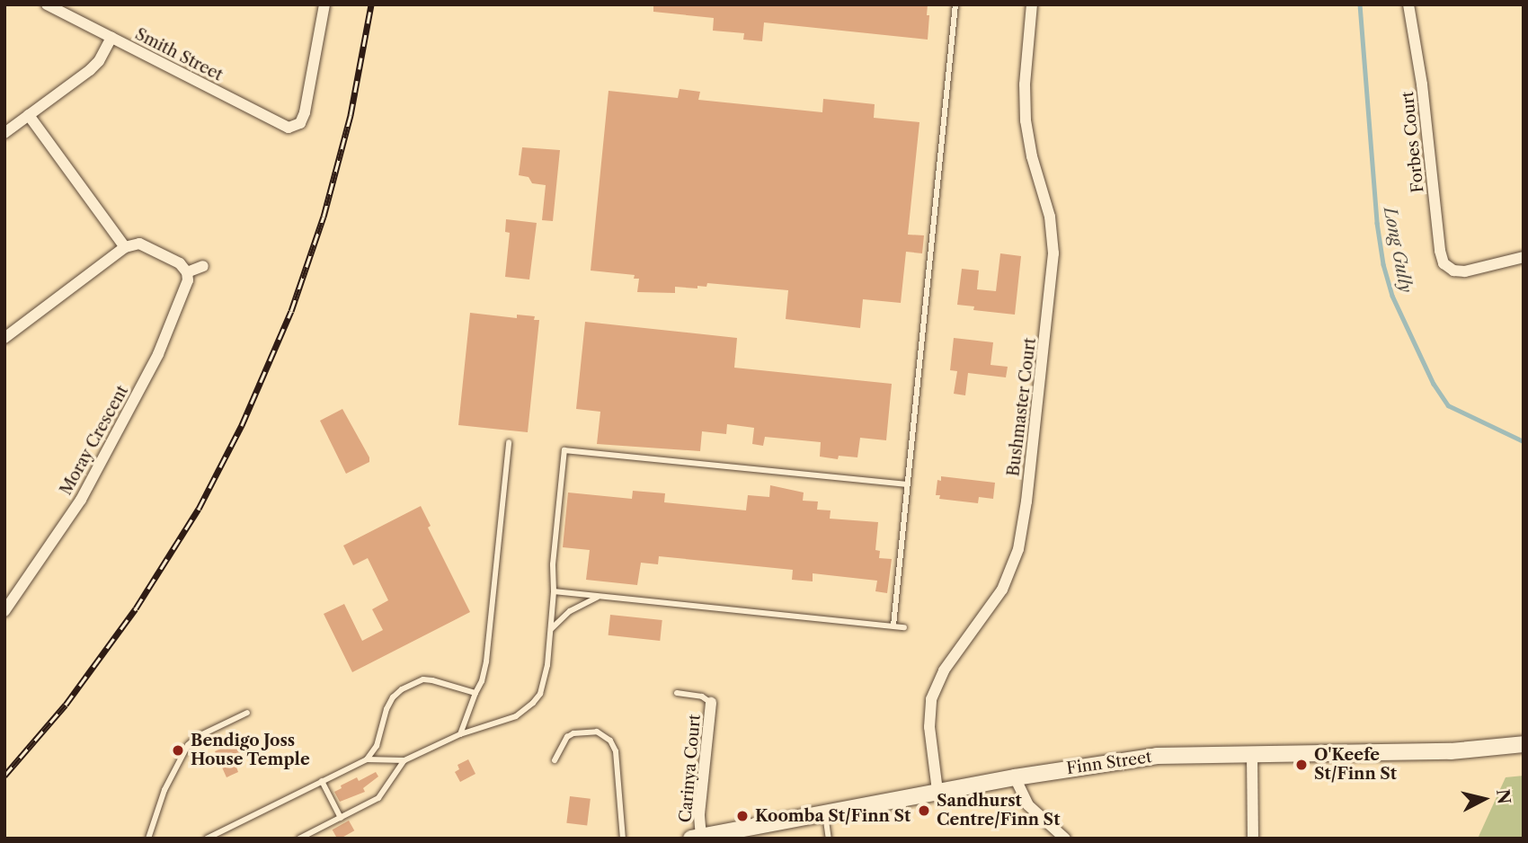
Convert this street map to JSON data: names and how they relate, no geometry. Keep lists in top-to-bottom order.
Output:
{
  "streets": {
    "street": [
      "Smith Street",
      "Forbes Court",
      "Bushmaster Court",
      "Moray Crescent",
      "Finn Street",
      "Carinya Court"
    ]
  },
  "crossings": [
    ["Bushmaster Court", "Finn Street"],
    ["Finn Street", "Carinya Court"]
  ],
  "water": ["Long Gully"],
  "places": [
    "Bendigo Joss House Temple",
    "O'Keefe St/Finn St",
    "Sandhurst Centre/Finn St",
    "Koomba St/Finn St"
  ],
  "north": "right"
}
